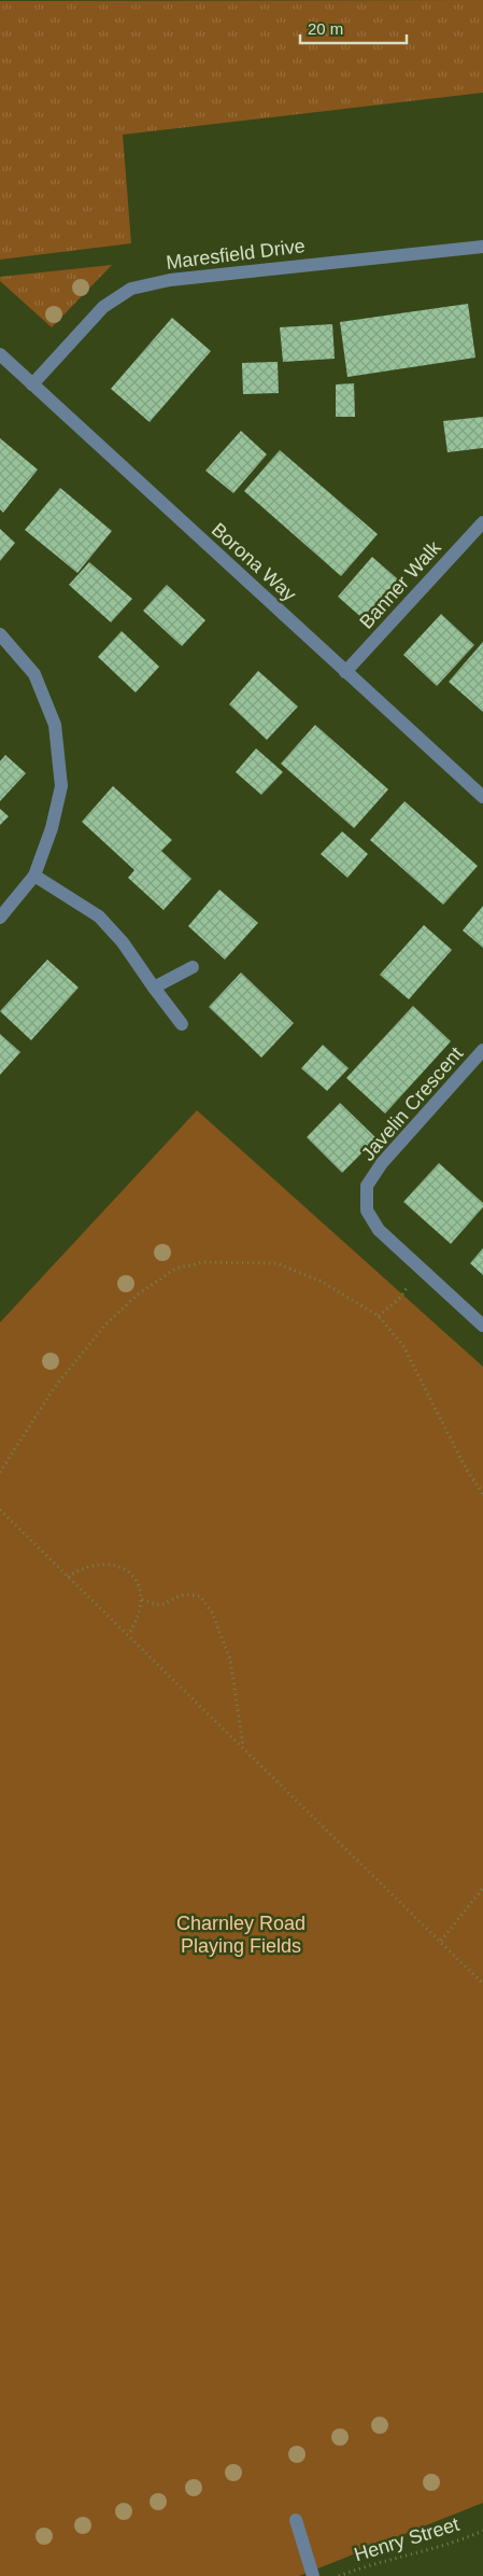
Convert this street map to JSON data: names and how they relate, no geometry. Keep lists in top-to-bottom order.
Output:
{
  "streets": {
    "street": [
      "Maresfield Drive",
      "Borona Way",
      "Banner Walk",
      "Javelin Crescent"
    ],
    "path": ["Henry Street"]
  },
  "crossings": [
    ["Maresfield Drive", "Borona Way"],
    ["Borona Way", "Banner Walk"]
  ],
  "parks": ["Charnley Road Playing Fields"],
  "scale_bar": "20 m"
}
